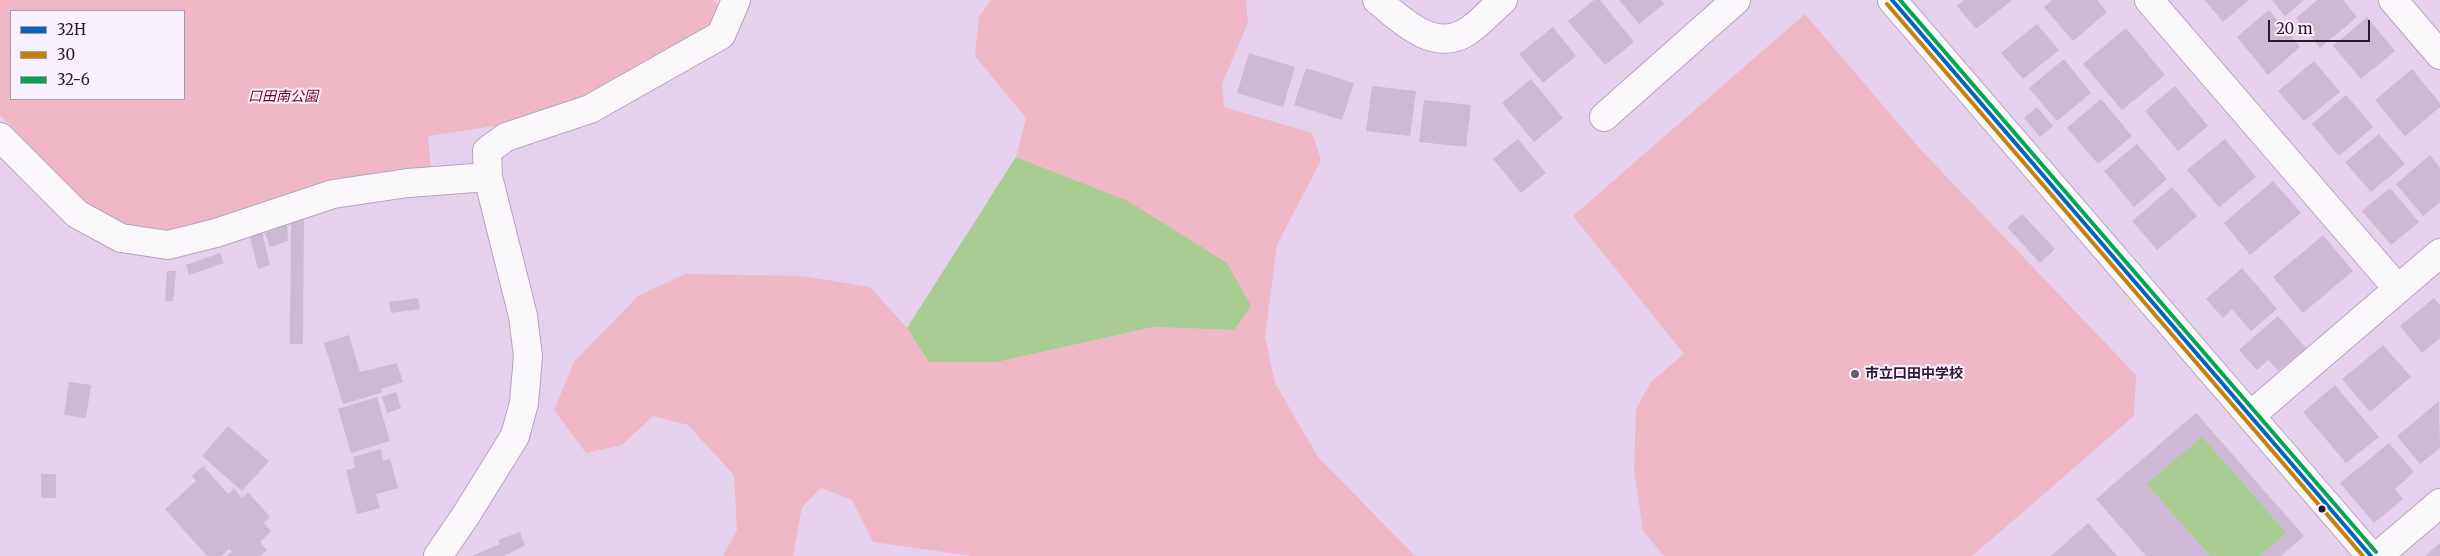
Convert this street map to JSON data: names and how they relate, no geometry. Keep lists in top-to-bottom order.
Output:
{
  "parks": ["口田南公園"],
  "places": ["市立口田中学校"],
  "lines": ["transit line 32H", "transit line 32-6", "transit line 30"],
  "legend": ["32H", "30", "32-6"],
  "scale_bar": "20 m"
}
